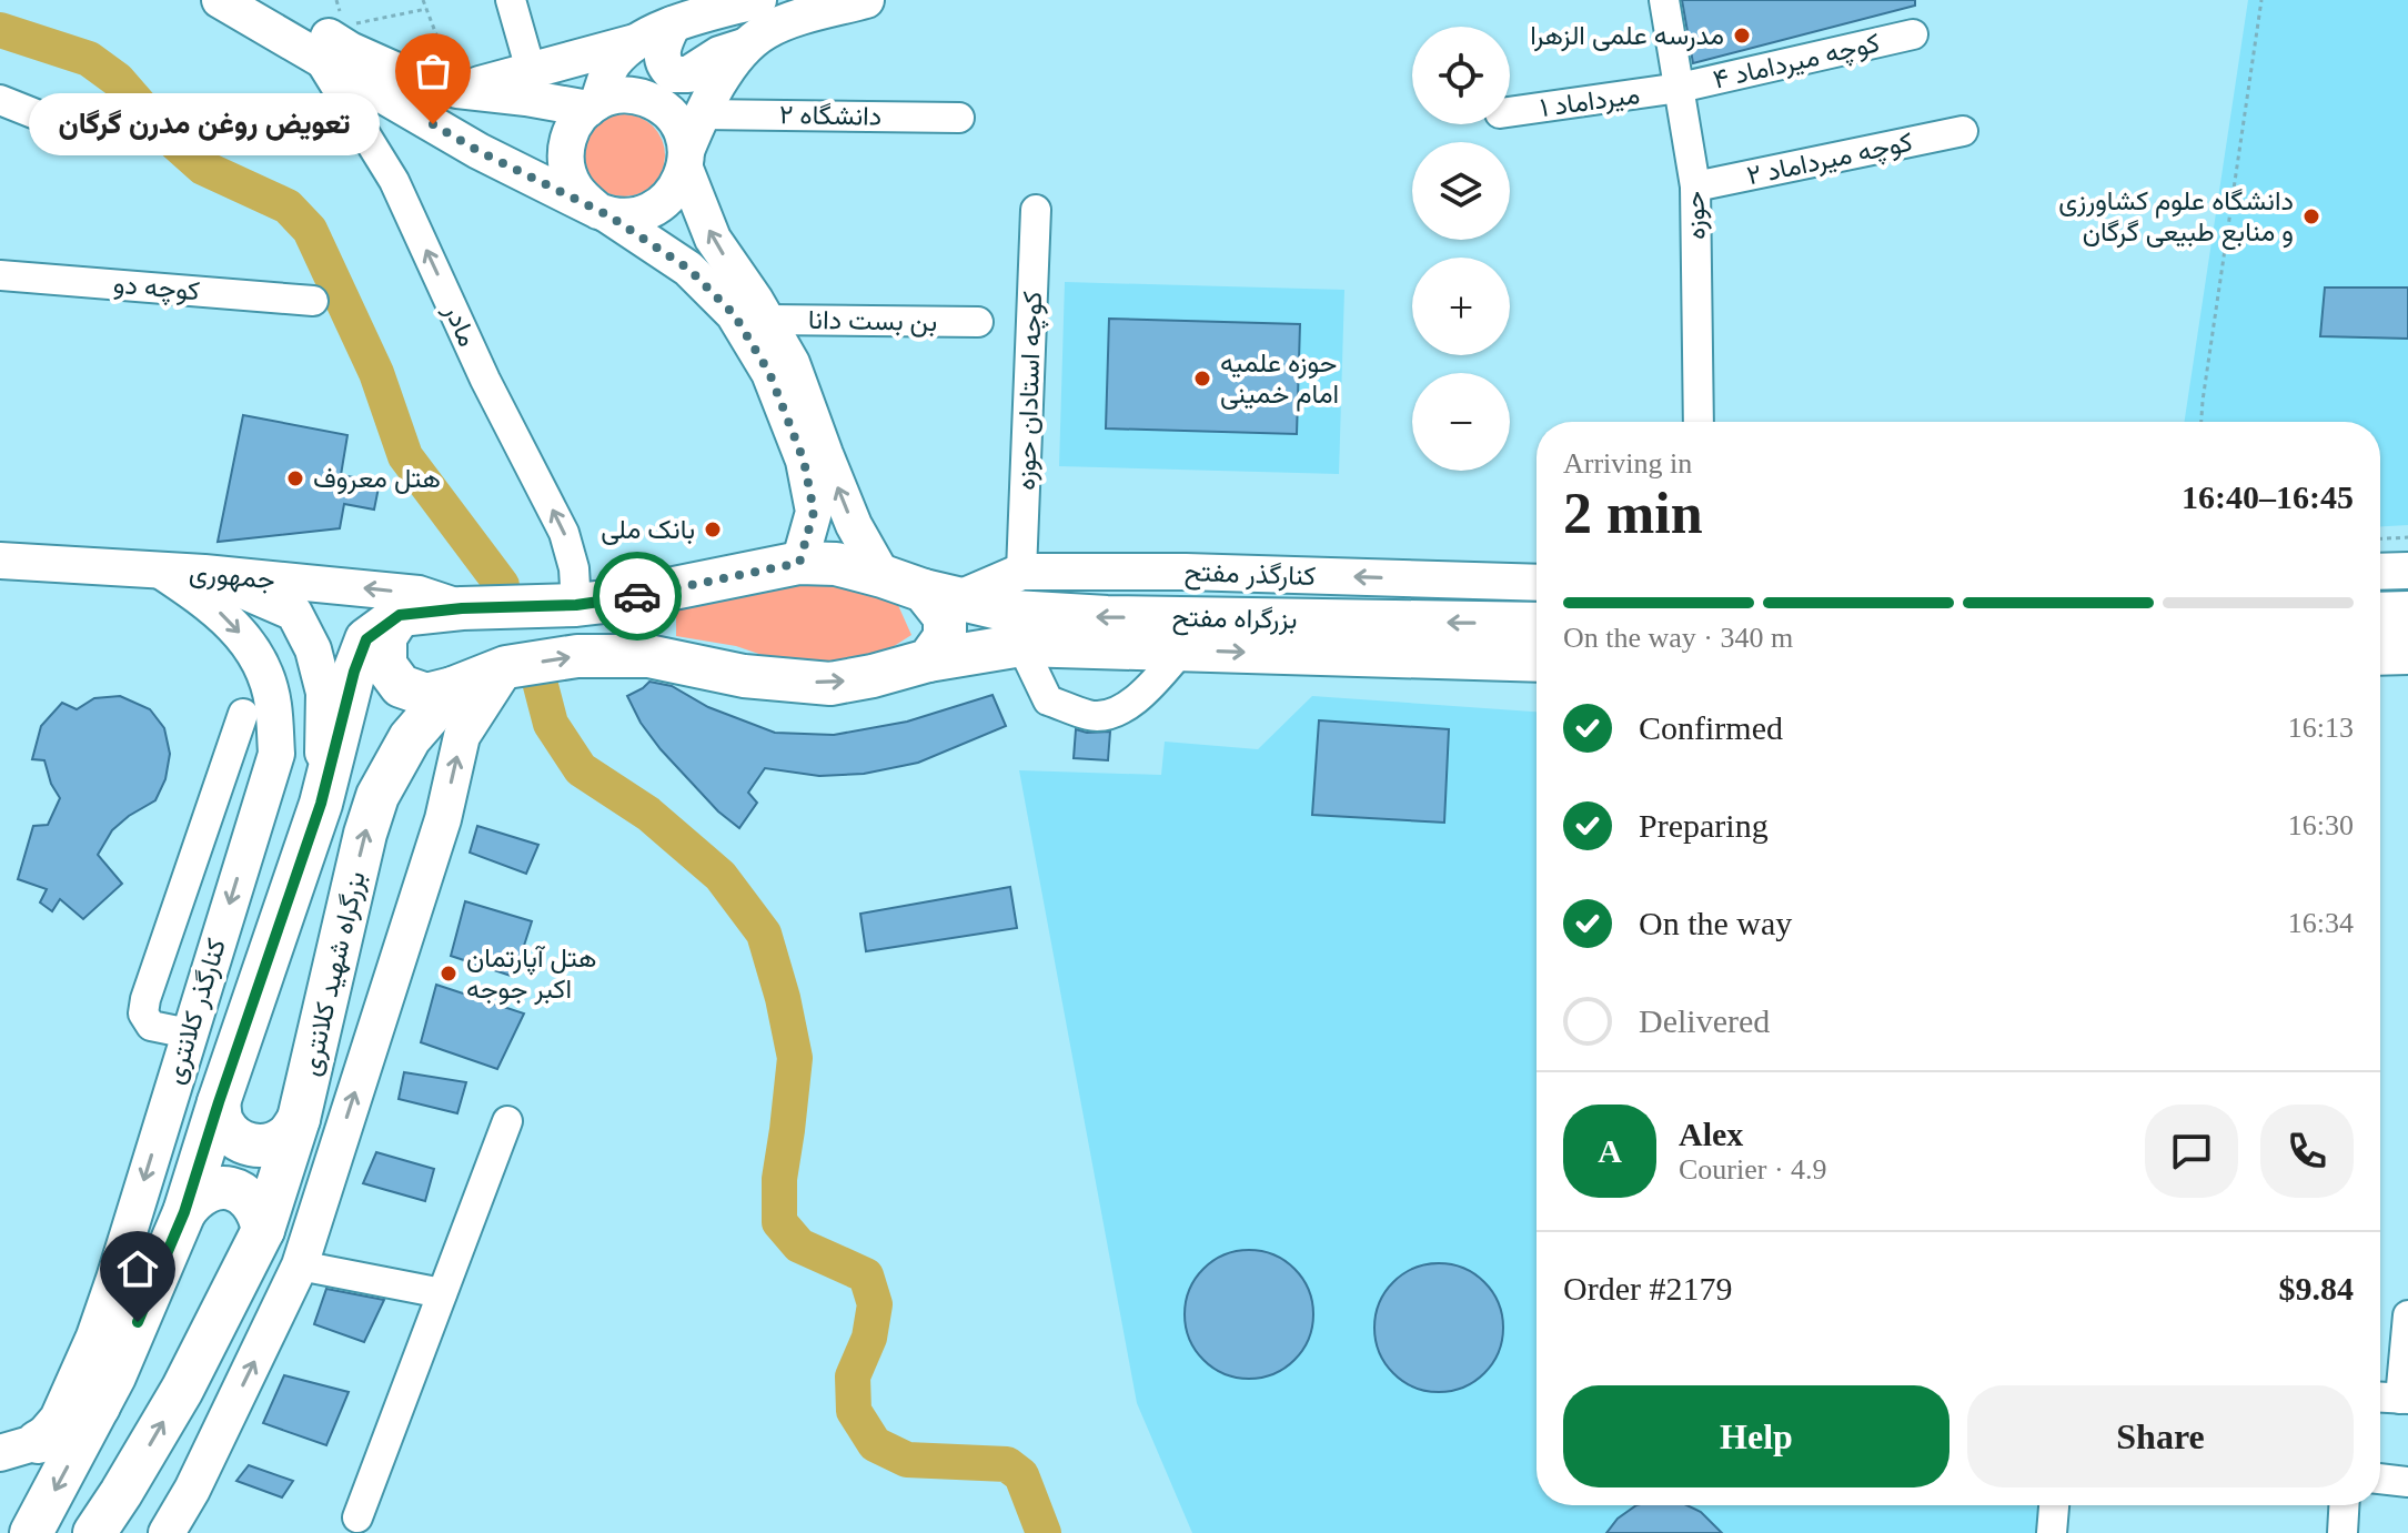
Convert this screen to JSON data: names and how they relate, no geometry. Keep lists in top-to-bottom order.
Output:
{
  "streets": {
    "highway": ["بزرگراه مفتح", "بزرگراه شهید کلانتری"],
    "main road": ["کنارگذر مفتح", "جمهوری", "کنارگذر کلانتری"],
    "street": [
      "کوچه میرداماد ۴",
      "۱ میرداماد",
      "دانشگاه ۲",
      "کوچه میرداماد ۲",
      "حوزه",
      "کوچه دو",
      "بن بست دانا",
      "مادر",
      "کوچه استادان حوزه"
    ]
  },
  "crossings": [
    ["کوچه میرداماد ۴", "۱ میرداماد"],
    ["کوچه میرداماد ۴", "حوزه"],
    ["۱ میرداماد", "حوزه"],
    ["کوچه میرداماد ۲", "حوزه"],
    ["مادر", "بزرگراه مفتح"],
    ["کوچه استادان حوزه", "کنارگذر مفتح"],
    ["کنارگذر مفتح", "بزرگراه مفتح"],
    ["جمهوری", "کنارگذر کلانتری"],
    ["بزرگراه مفتح", "بزرگراه شهید کلانتری"]
  ],
  "one_way": ["مادر", "کنارگذر مفتح", "جمهوری"],
  "places": [
    "مدرسه علمی الزهرا",
    "تعویض روغن مدرن گرگان",
    "دانشگاه علوم کشاورزی و منابع طبیعی گرگان",
    "حوزه علمیه امام خمینی",
    "هتل معروف",
    "بانک ملی",
    "هتل آپارتمان اکبر جوجه"
  ],
  "page": {
    "map_buttons": ["+", "−"],
    "bubble": "تعویض روغن مدرن گرگان",
    "heading": ["2 min", "Arriving in", "16:40–16:45"],
    "panel": [
      "Alex",
      "Courier · 4.9",
      "Order #2179",
      "$9.84"
    ],
    "bar": "On the way · 340 m",
    "list": [
      ["Confirmed", "16:13"],
      ["Preparing", "16:30"],
      ["On the way", "16:34"],
      "Delivered"
    ],
    "round": "A",
    "buttons": ["Help", "Share"]
  }
}
